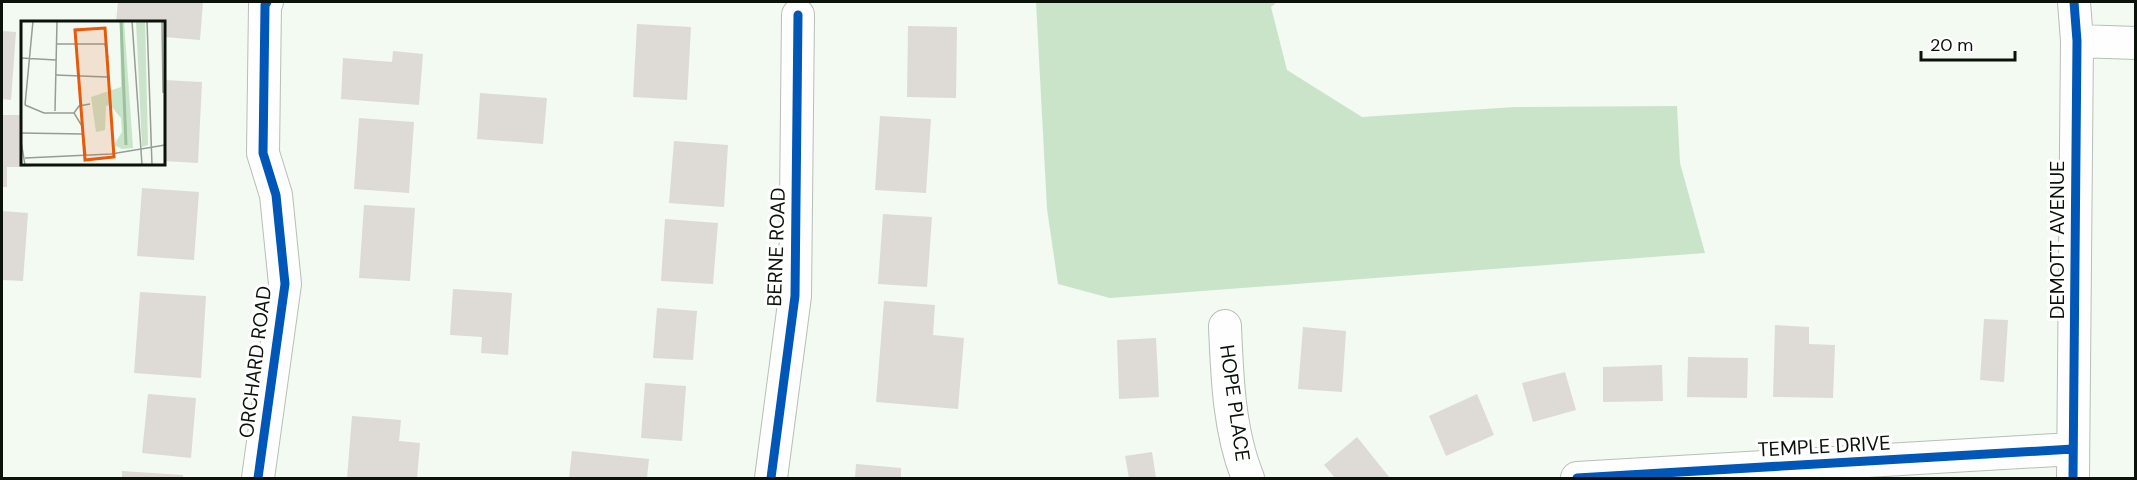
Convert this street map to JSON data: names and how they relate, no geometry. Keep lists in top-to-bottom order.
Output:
{
  "streets": {
    "street": [
      "DEMOTT AVENUE",
      "BERNE ROAD",
      "ORCHARD ROAD",
      "HOPE PLACE",
      "TEMPLE DRIVE"
    ]
  },
  "crossings": [
    ["DEMOTT AVENUE", "TEMPLE DRIVE"]
  ],
  "scale_bar": "20 m"
}
